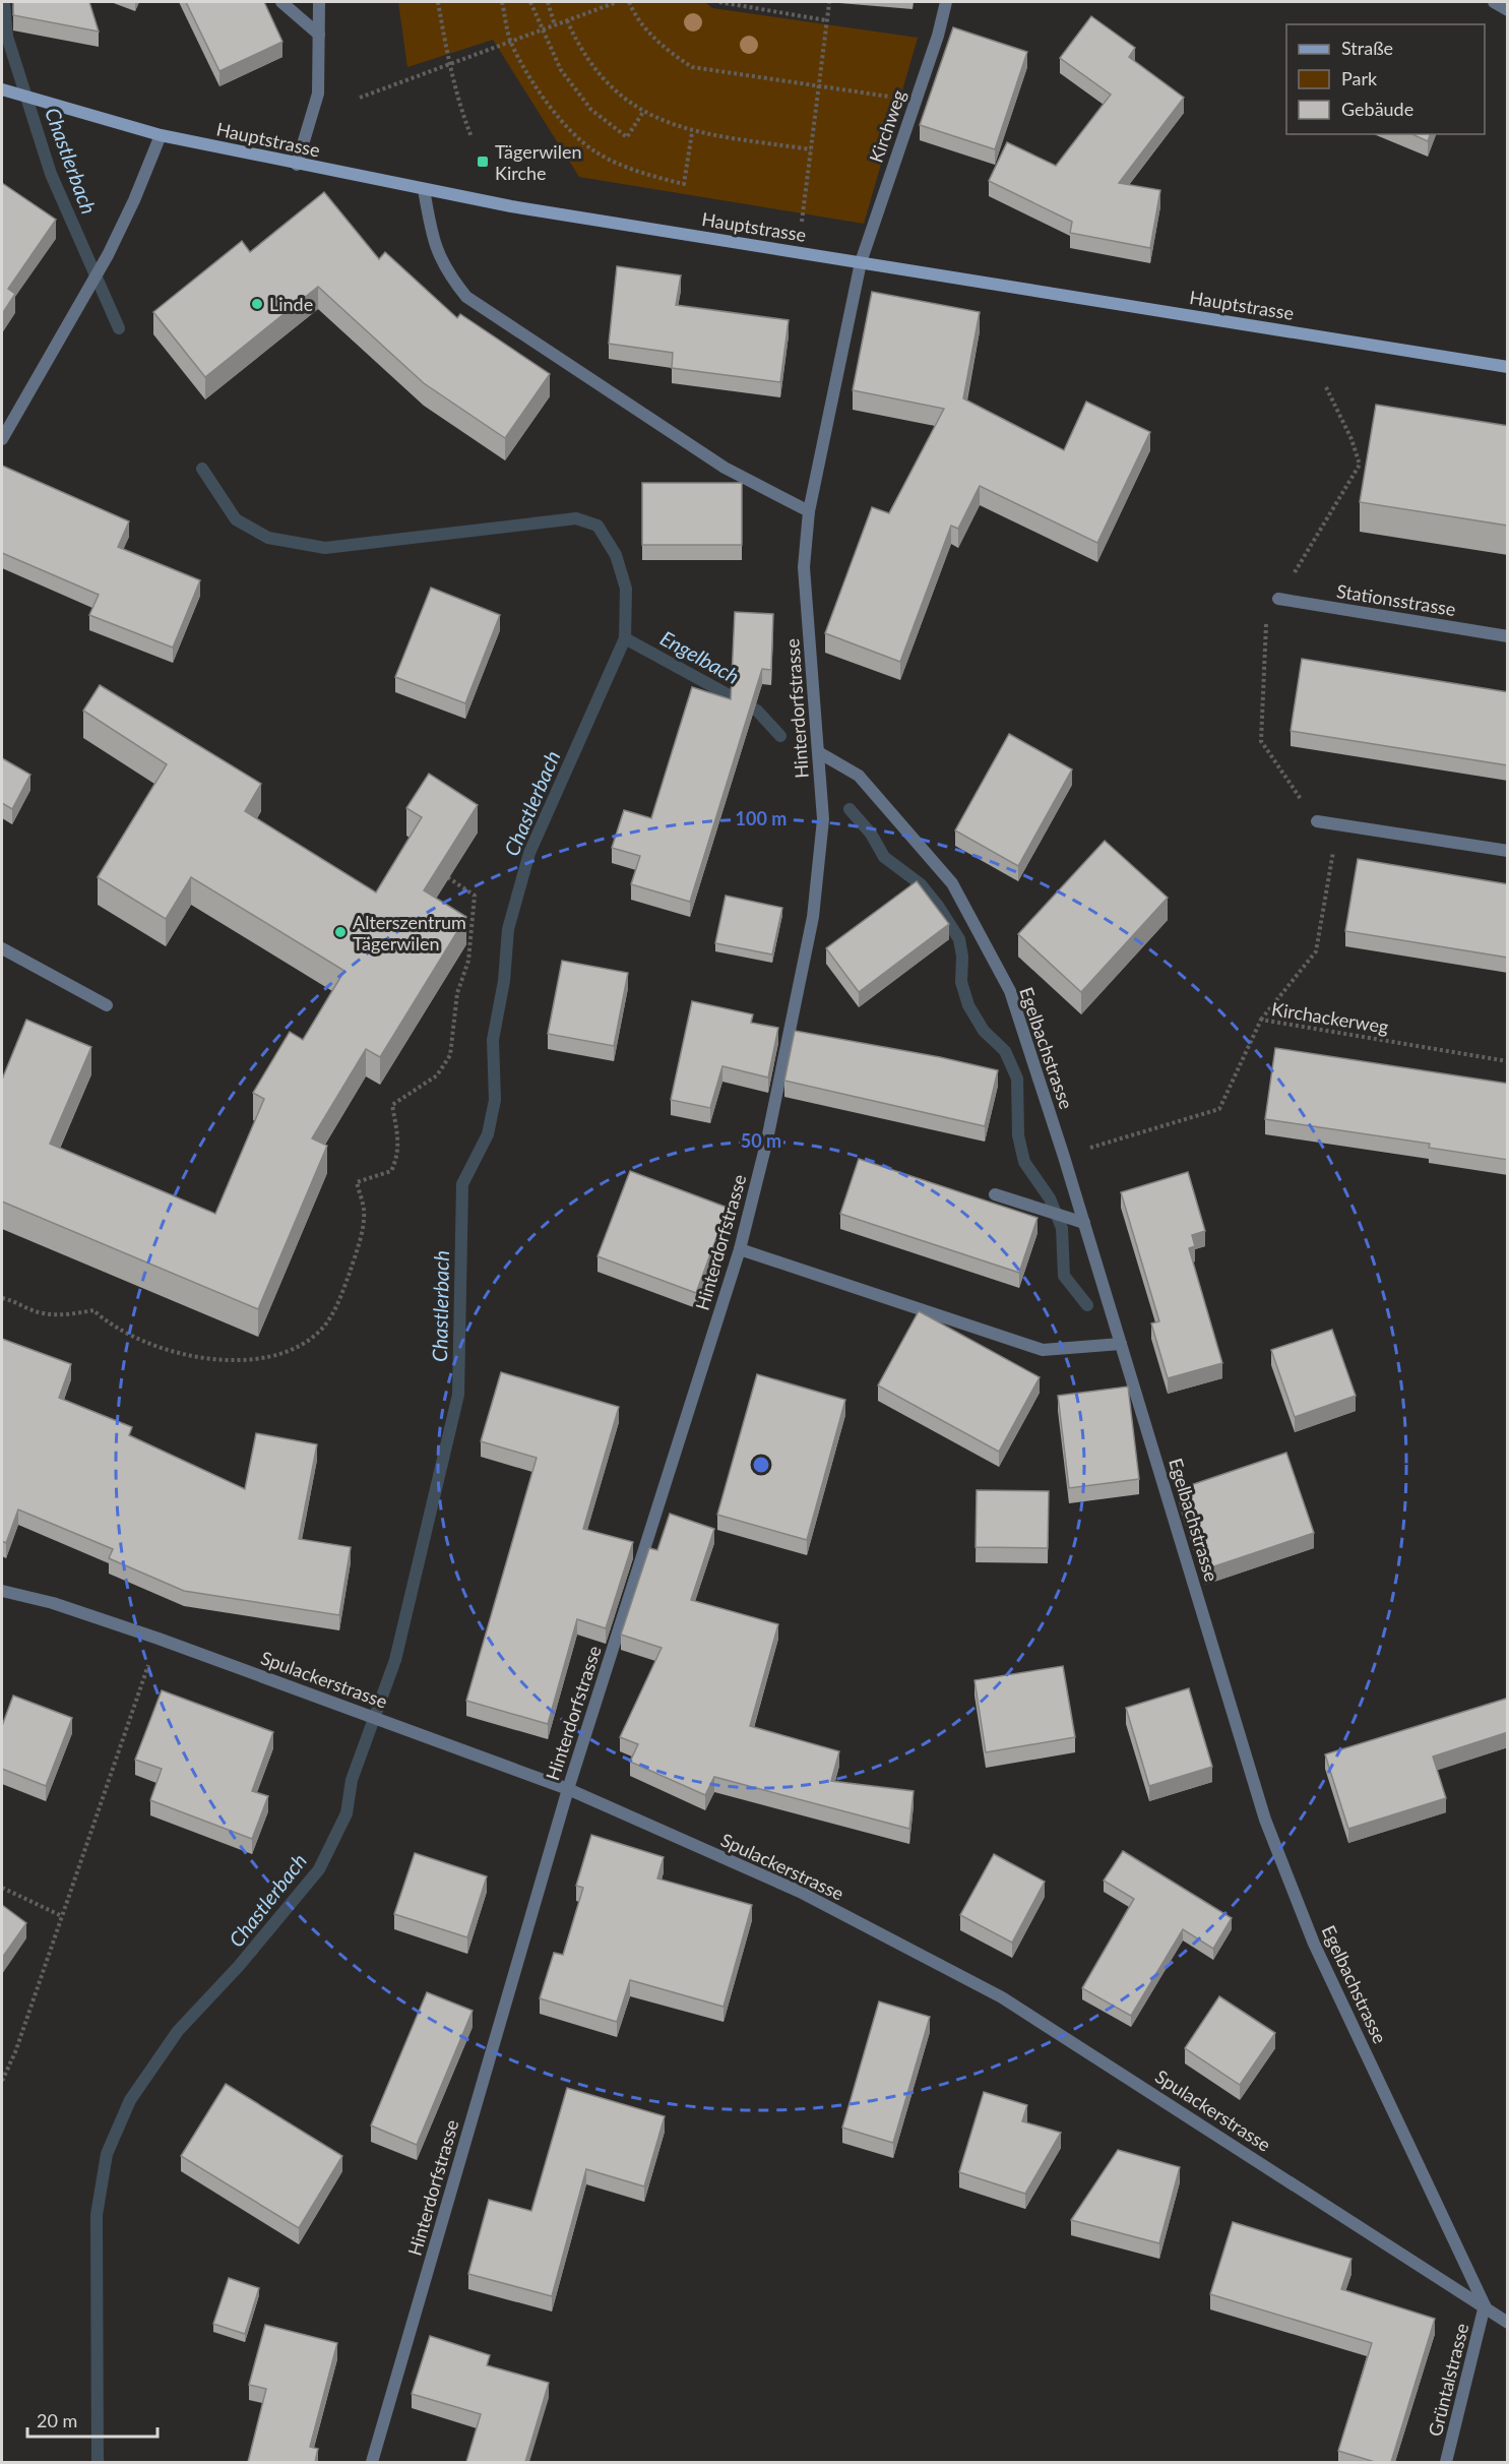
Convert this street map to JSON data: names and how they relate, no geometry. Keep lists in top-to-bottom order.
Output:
{
  "streets": {
    "street": [
      "Kirchweg",
      "Hauptstrasse",
      "Stationsstrasse",
      "Hinterdorfstrasse",
      "Egelbachstrasse",
      "Spulackerstrasse",
      "Grüntalstrasse"
    ],
    "path": ["Kirchackerweg"]
  },
  "crossings": [
    ["Kirchweg", "Hauptstrasse"],
    ["Kirchweg", "Hinterdorfstrasse"],
    ["Hinterdorfstrasse", "Egelbachstrasse"],
    ["Hinterdorfstrasse", "Spulackerstrasse"],
    ["Kirchackerweg", "Egelbachstrasse"],
    ["Egelbachstrasse", "Spulackerstrasse"],
    ["Egelbachstrasse", "Grüntalstrasse"],
    ["Spulackerstrasse", "Grüntalstrasse"]
  ],
  "water": ["Chastlerbach", "Engelbach"],
  "places": {
    "transit": ["Tägerwilen Kirche"],
    "other": ["Linde", "Alterszentrum Tägerwilen"]
  },
  "legend": ["Straße", "Park", "Gebäude"],
  "scale_bar": "20 m",
  "rings": ["100 m", "50 m"]
}
